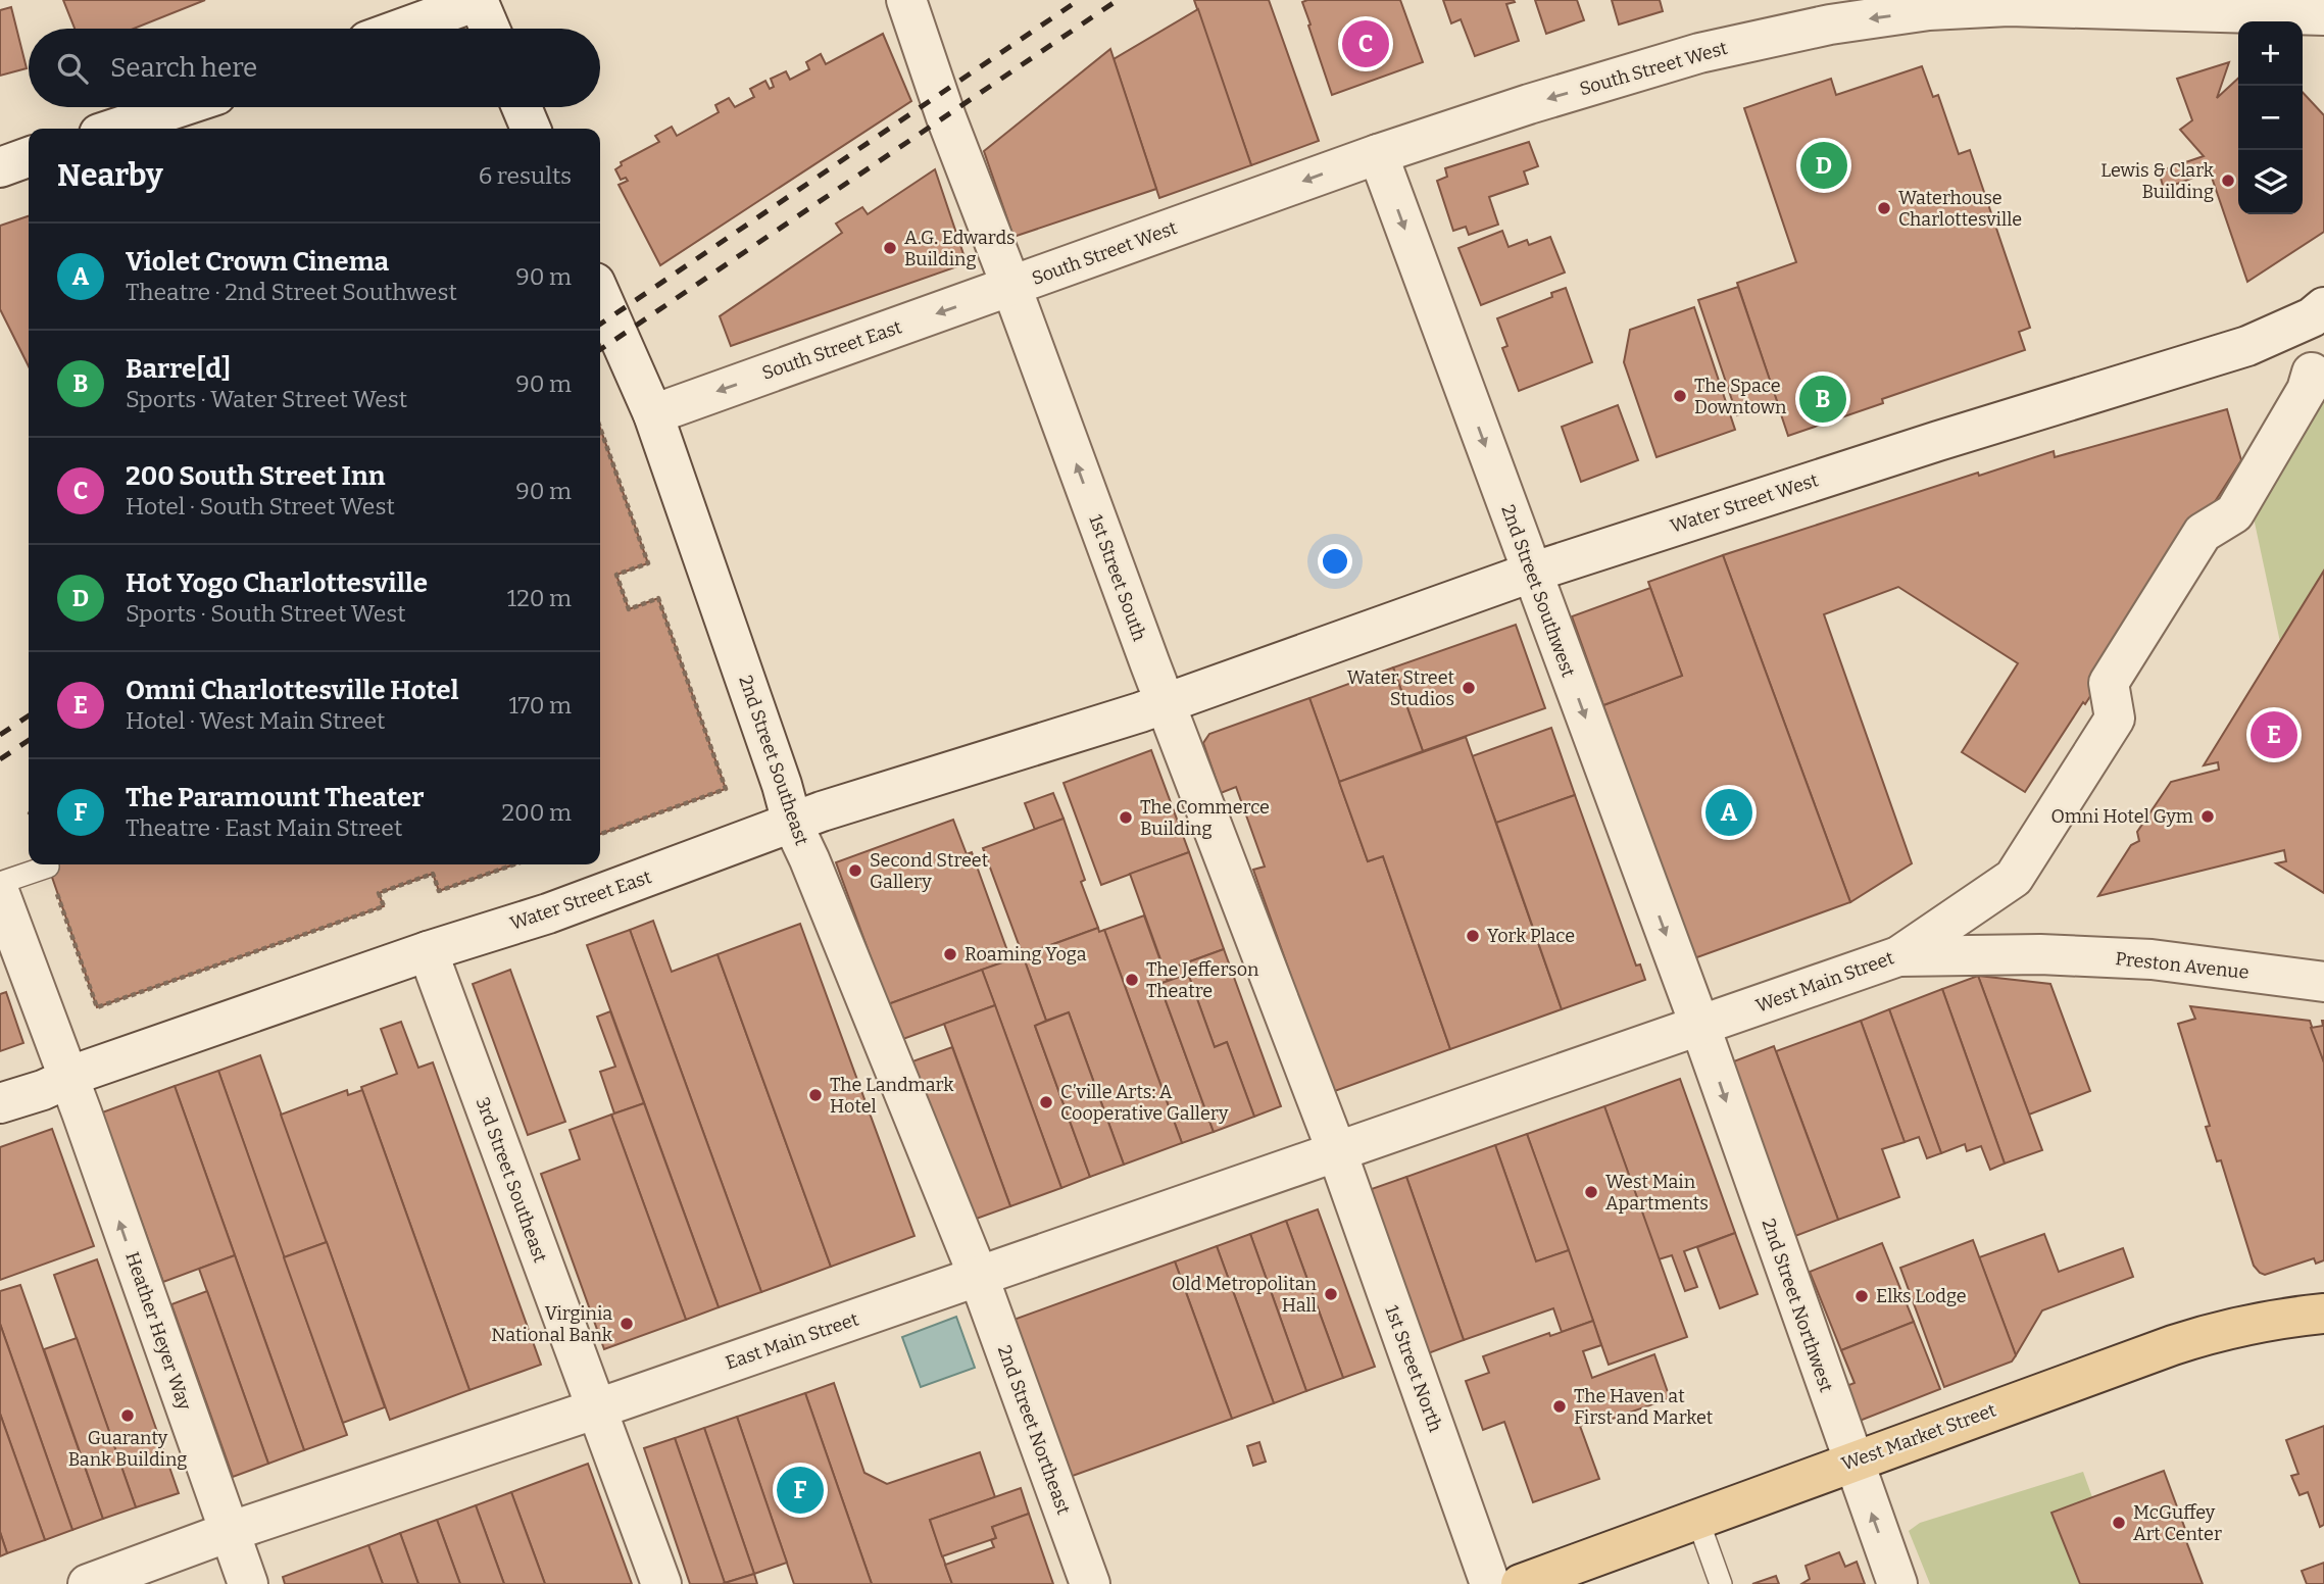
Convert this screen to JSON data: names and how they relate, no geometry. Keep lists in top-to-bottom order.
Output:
{
  "streets": {
    "main road": ["West Market Street"],
    "street": [
      "South Street West",
      "South Street East",
      "Water Street West",
      "1st Street South",
      "2nd Street Southwest",
      "2nd Street Southeast",
      "Water Street East",
      "Preston Avenue",
      "West Main Street",
      "3rd Street Southeast",
      "2nd Street Northwest",
      "Heather Heyer Way",
      "East Main Street",
      "1st Street North",
      "2nd Street Northeast"
    ]
  },
  "crossings": [
    ["South Street West", "South Street East"],
    ["South Street West", "1st Street South"],
    ["South Street West", "2nd Street Southwest"],
    ["South Street East", "1st Street South"],
    ["South Street East", "2nd Street Southeast"],
    ["Water Street West", "1st Street South"],
    ["Water Street West", "2nd Street Southwest"],
    ["Water Street West", "Water Street East"],
    ["1st Street South", "Water Street East"],
    ["1st Street South", "West Main Street"],
    ["1st Street South", "East Main Street"],
    ["1st Street South", "1st Street North"],
    ["2nd Street Southwest", "West Main Street"],
    ["2nd Street Southwest", "2nd Street Northwest"],
    ["2nd Street Southeast", "Water Street East"],
    ["2nd Street Southeast", "East Main Street"],
    ["2nd Street Southeast", "2nd Street Northeast"],
    ["Water Street East", "3rd Street Southeast"],
    ["Water Street East", "Heather Heyer Way"],
    ["Preston Avenue", "West Main Street"],
    ["West Main Street", "2nd Street Northwest"],
    ["West Main Street", "East Main Street"],
    ["West Main Street", "1st Street North"],
    ["3rd Street Southeast", "East Main Street"],
    ["2nd Street Northwest", "West Market Street"],
    ["Heather Heyer Way", "East Main Street"],
    ["East Main Street", "1st Street North"],
    ["East Main Street", "2nd Street Northeast"]
  ],
  "one_way": [
    "South Street West",
    "South Street East",
    "1st Street South",
    "2nd Street Southwest",
    "Heather Heyer Way"
  ],
  "places": [
    "Lewis & Clark Building",
    "Waterhouse Charlottesville",
    "A.G. Edwards Building",
    "The Space Downtown",
    "Water Street Studios",
    "Omni Hotel Gym",
    "The Commerce Building",
    "Second Street Gallery",
    "York Place",
    "Roaming Yoga",
    "The Jefferson Theatre",
    "The Landmark Hotel",
    "C’ville Arts: A Cooperative Gallery",
    "West Main Apartments",
    "Old Metropolitan Hall",
    "Elks Lodge",
    "Virginia National Bank",
    "The Haven at First and Market",
    "Guaranty Bank Building",
    "McGuffey Art Center"
  ],
  "page": {
    "pins": [
      "C",
      "D",
      "B",
      "E",
      "A",
      "F"
    ],
    "map_buttons": ["+", "−"],
    "search": "Search here",
    "heading": ["Nearby", "6 results"],
    "list": [
      {
        "mark": "A",
        "name": "Violet Crown Cinema",
        "note": "Theatre · 2nd Street Southwest",
        "value": "90 m"
      },
      {
        "mark": "B",
        "name": "Barre[d]",
        "note": "Sports · Water Street West",
        "value": "90 m"
      },
      {
        "mark": "C",
        "name": "200 South Street Inn",
        "note": "Hotel · South Street West",
        "value": "90 m"
      },
      {
        "mark": "D",
        "name": "Hot Yogo Charlottesville",
        "note": "Sports · South Street West",
        "value": "120 m"
      },
      {
        "mark": "E",
        "name": "Omni Charlottesville Hotel",
        "note": "Hotel · West Main Street",
        "value": "170 m"
      },
      {
        "mark": "F",
        "name": "The Paramount Theater",
        "note": "Theatre · East Main Street",
        "value": "200 m"
      }
    ]
  }
}
